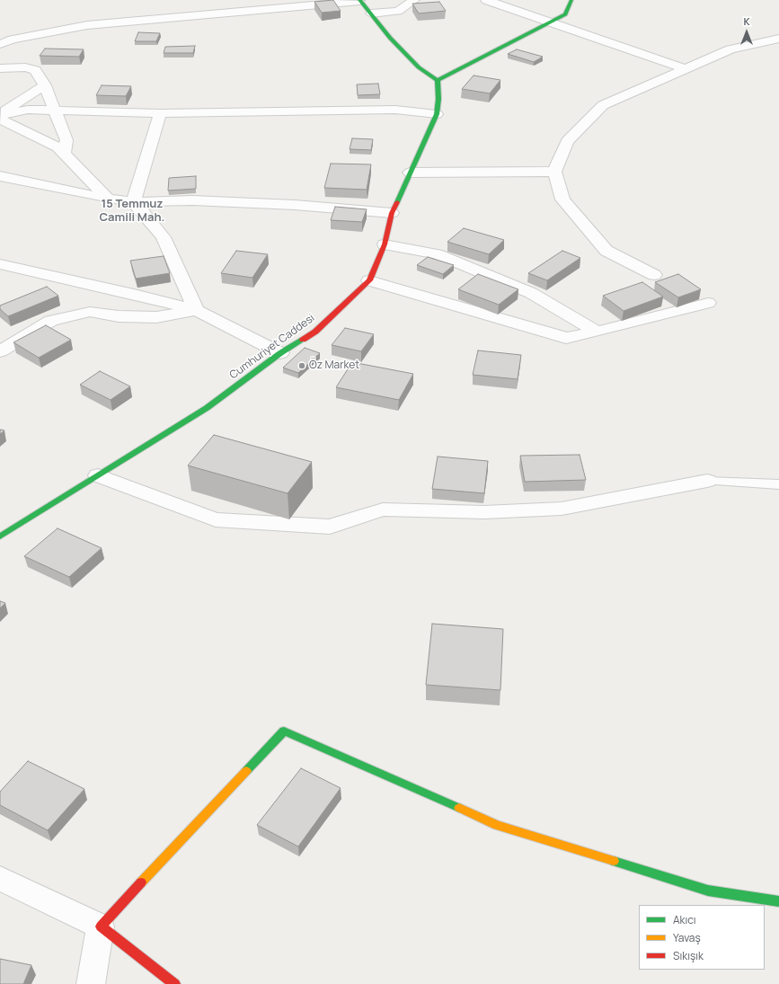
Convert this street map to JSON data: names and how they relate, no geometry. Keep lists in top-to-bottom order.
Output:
{
  "streets": {
    "street": ["Cumhuriyet Caddesi"]
  },
  "districts": ["15 Temmuz Camili Mah."],
  "places": ["Öz Market"],
  "legend": ["Akıcı", "Yavaş", "Sıkışık"],
  "north": "top"
}
